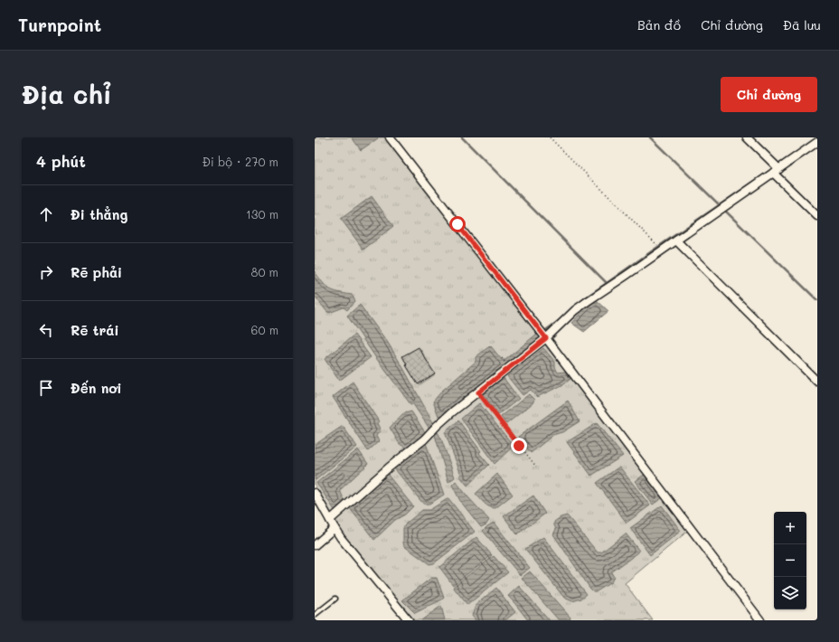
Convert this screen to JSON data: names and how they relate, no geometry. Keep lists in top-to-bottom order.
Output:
{
  "page": {
    "header": "Turnpoint",
    "nav": ["Bản đồ", "Chỉ đường", "Đã lưu"],
    "buttons": "Chỉ đường",
    "title": "Địa chỉ",
    "heading": ["4 phút", "Đi bộ · 270 m"],
    "list": [
      ["Đi thẳng", "130 m"],
      ["Rẽ phải", "80 m"],
      ["Rẽ trái", "60 m"],
      "Đến nơi"
    ],
    "map_buttons": ["+", "−"]
  }
}
